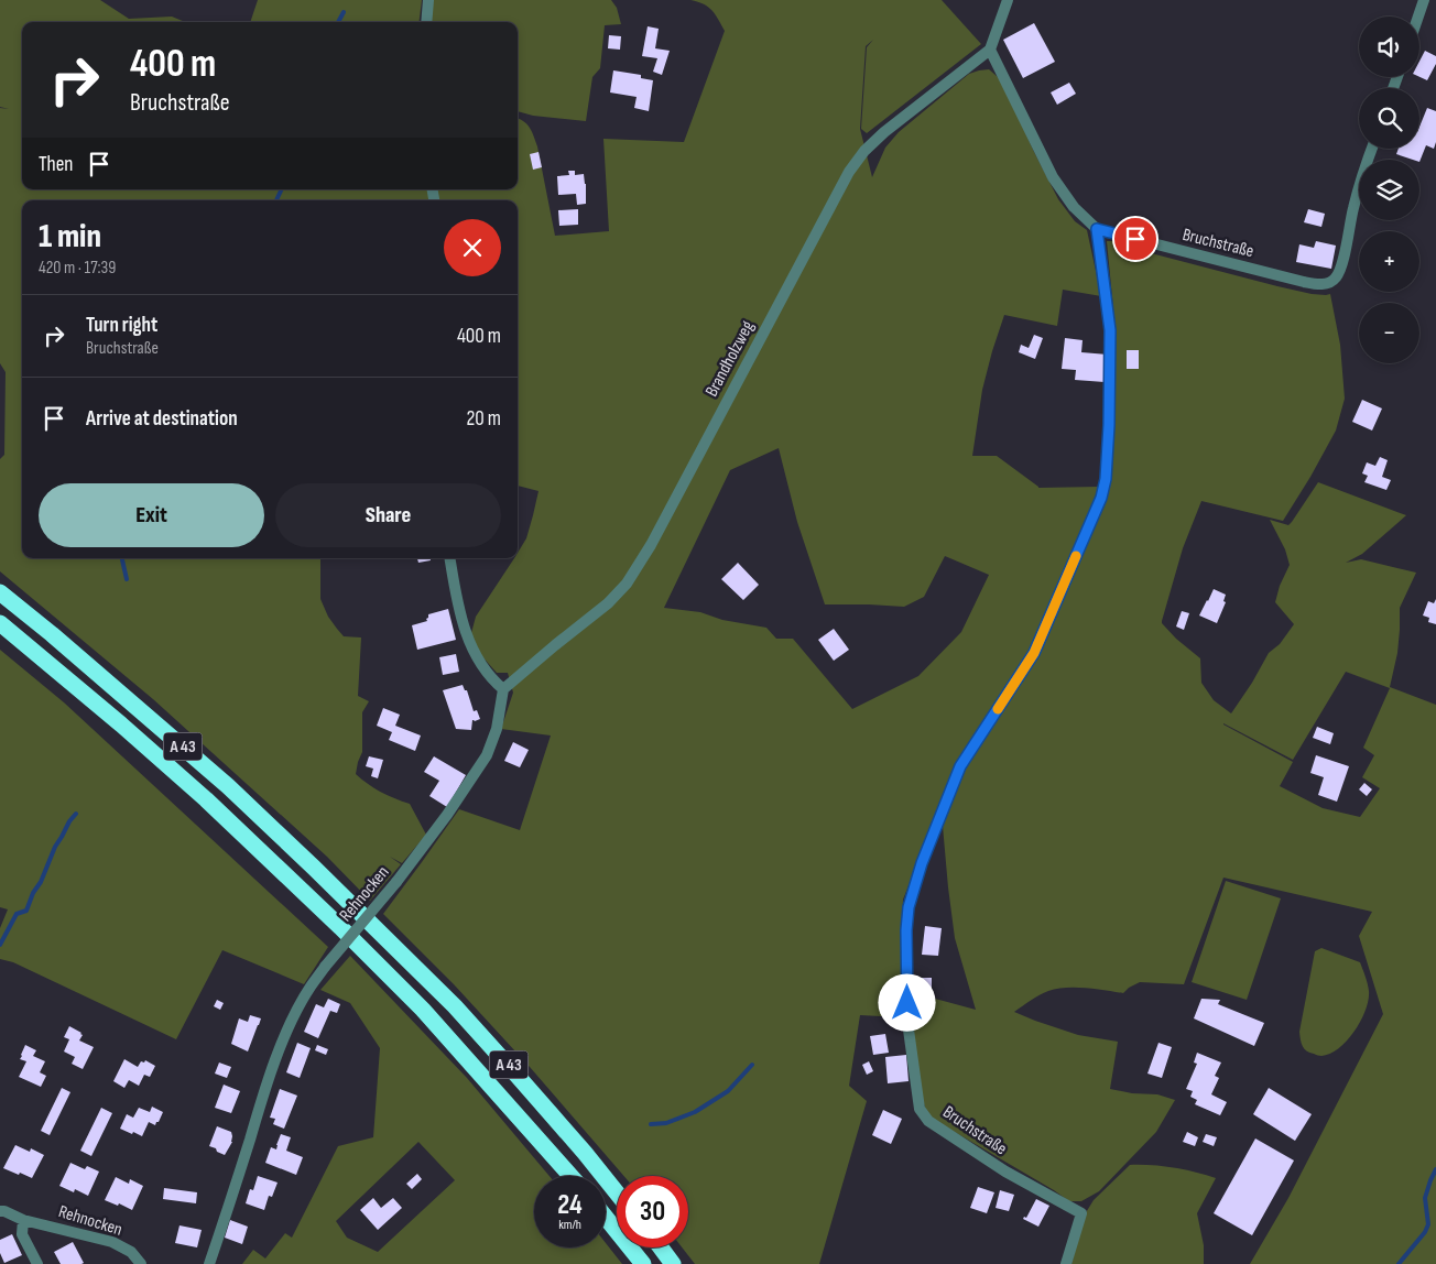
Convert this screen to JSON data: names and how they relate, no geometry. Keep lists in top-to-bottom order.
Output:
{
  "streets": {
    "highway": ["A 43"],
    "street": ["Bruchstraße", "Brandholzweg", "Rehnocken"]
  },
  "crossings": [
    ["Brandholzweg", "Rehnocken"]
  ],
  "page": {
    "map_buttons": ["+", "−"],
    "turn": ["400 m", "Bruchstraße"],
    "then": "Then",
    "heading": ["1 min", "420 m · 17:39"],
    "list": [
      {
        "name": "Turn right",
        "note": "Bruchstraße",
        "value": "400 m"
      },
      {
        "name": "Arrive at destination",
        "value": "20 m"
      }
    ],
    "buttons": ["Exit", "Share"],
    "speed": "24 km/h",
    "limit": "30"
  }
}
